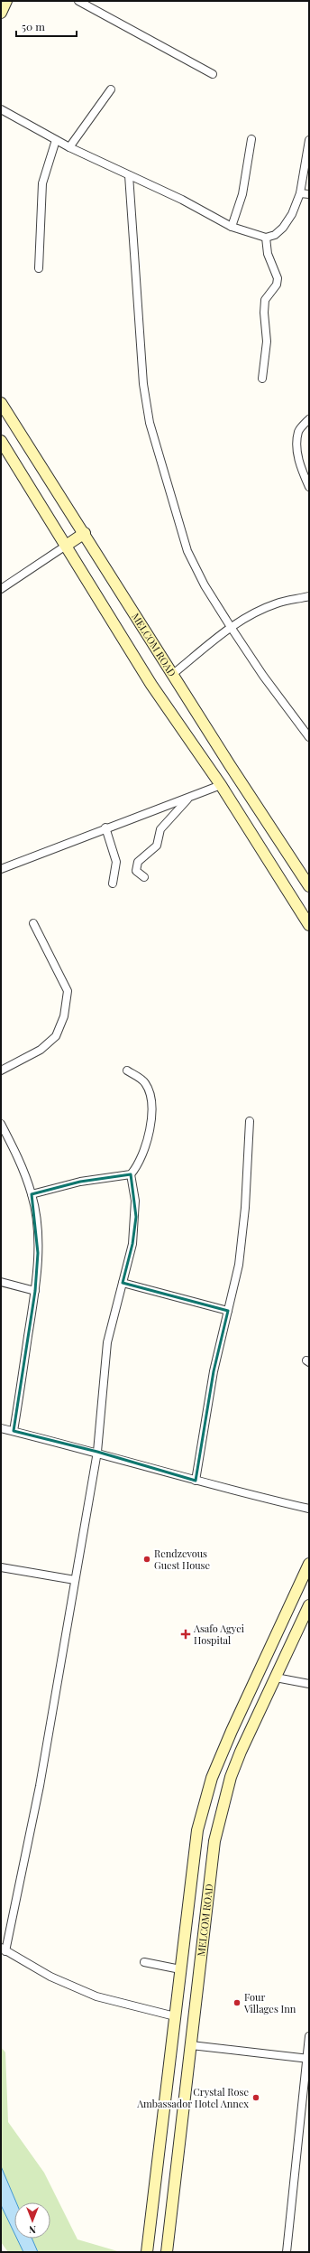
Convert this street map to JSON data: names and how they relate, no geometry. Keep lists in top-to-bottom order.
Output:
{
  "streets": {
    "main road": ["MELCOM ROAD"]
  },
  "places": {
    "other": ["Rendzevous Guest House", "Four Villages Inn", "Crystal Rose Ambassador Hotel Annex"],
    "health": ["Asafo Agyei Hospital"]
  },
  "scale_bar": "50 m",
  "north": "bottom"
}
